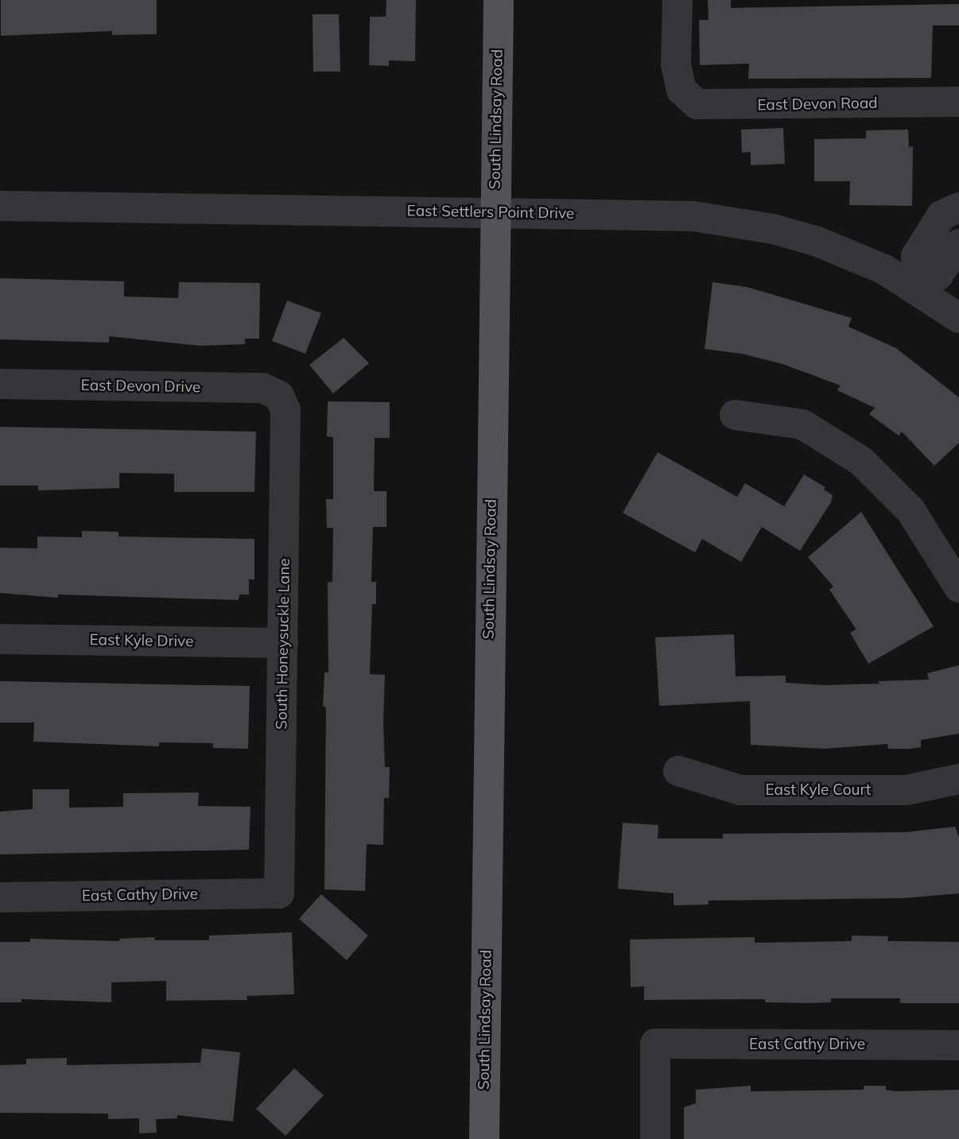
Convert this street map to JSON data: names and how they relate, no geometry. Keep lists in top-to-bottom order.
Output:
{
  "streets": {
    "main road": ["South Lindsay Road"],
    "street": [
      "East Devon Road",
      "East Settlers Point Drive",
      "East Devon Drive",
      "East Kyle Drive",
      "South Honeysuckle Lane",
      "East Kyle Court",
      "East Cathy Drive"
    ]
  },
  "crossings": [
    ["South Lindsay Road", "East Settlers Point Drive"],
    ["East Devon Drive", "South Honeysuckle Lane"],
    ["East Kyle Drive", "South Honeysuckle Lane"],
    ["South Honeysuckle Lane", "East Cathy Drive"]
  ]
}
